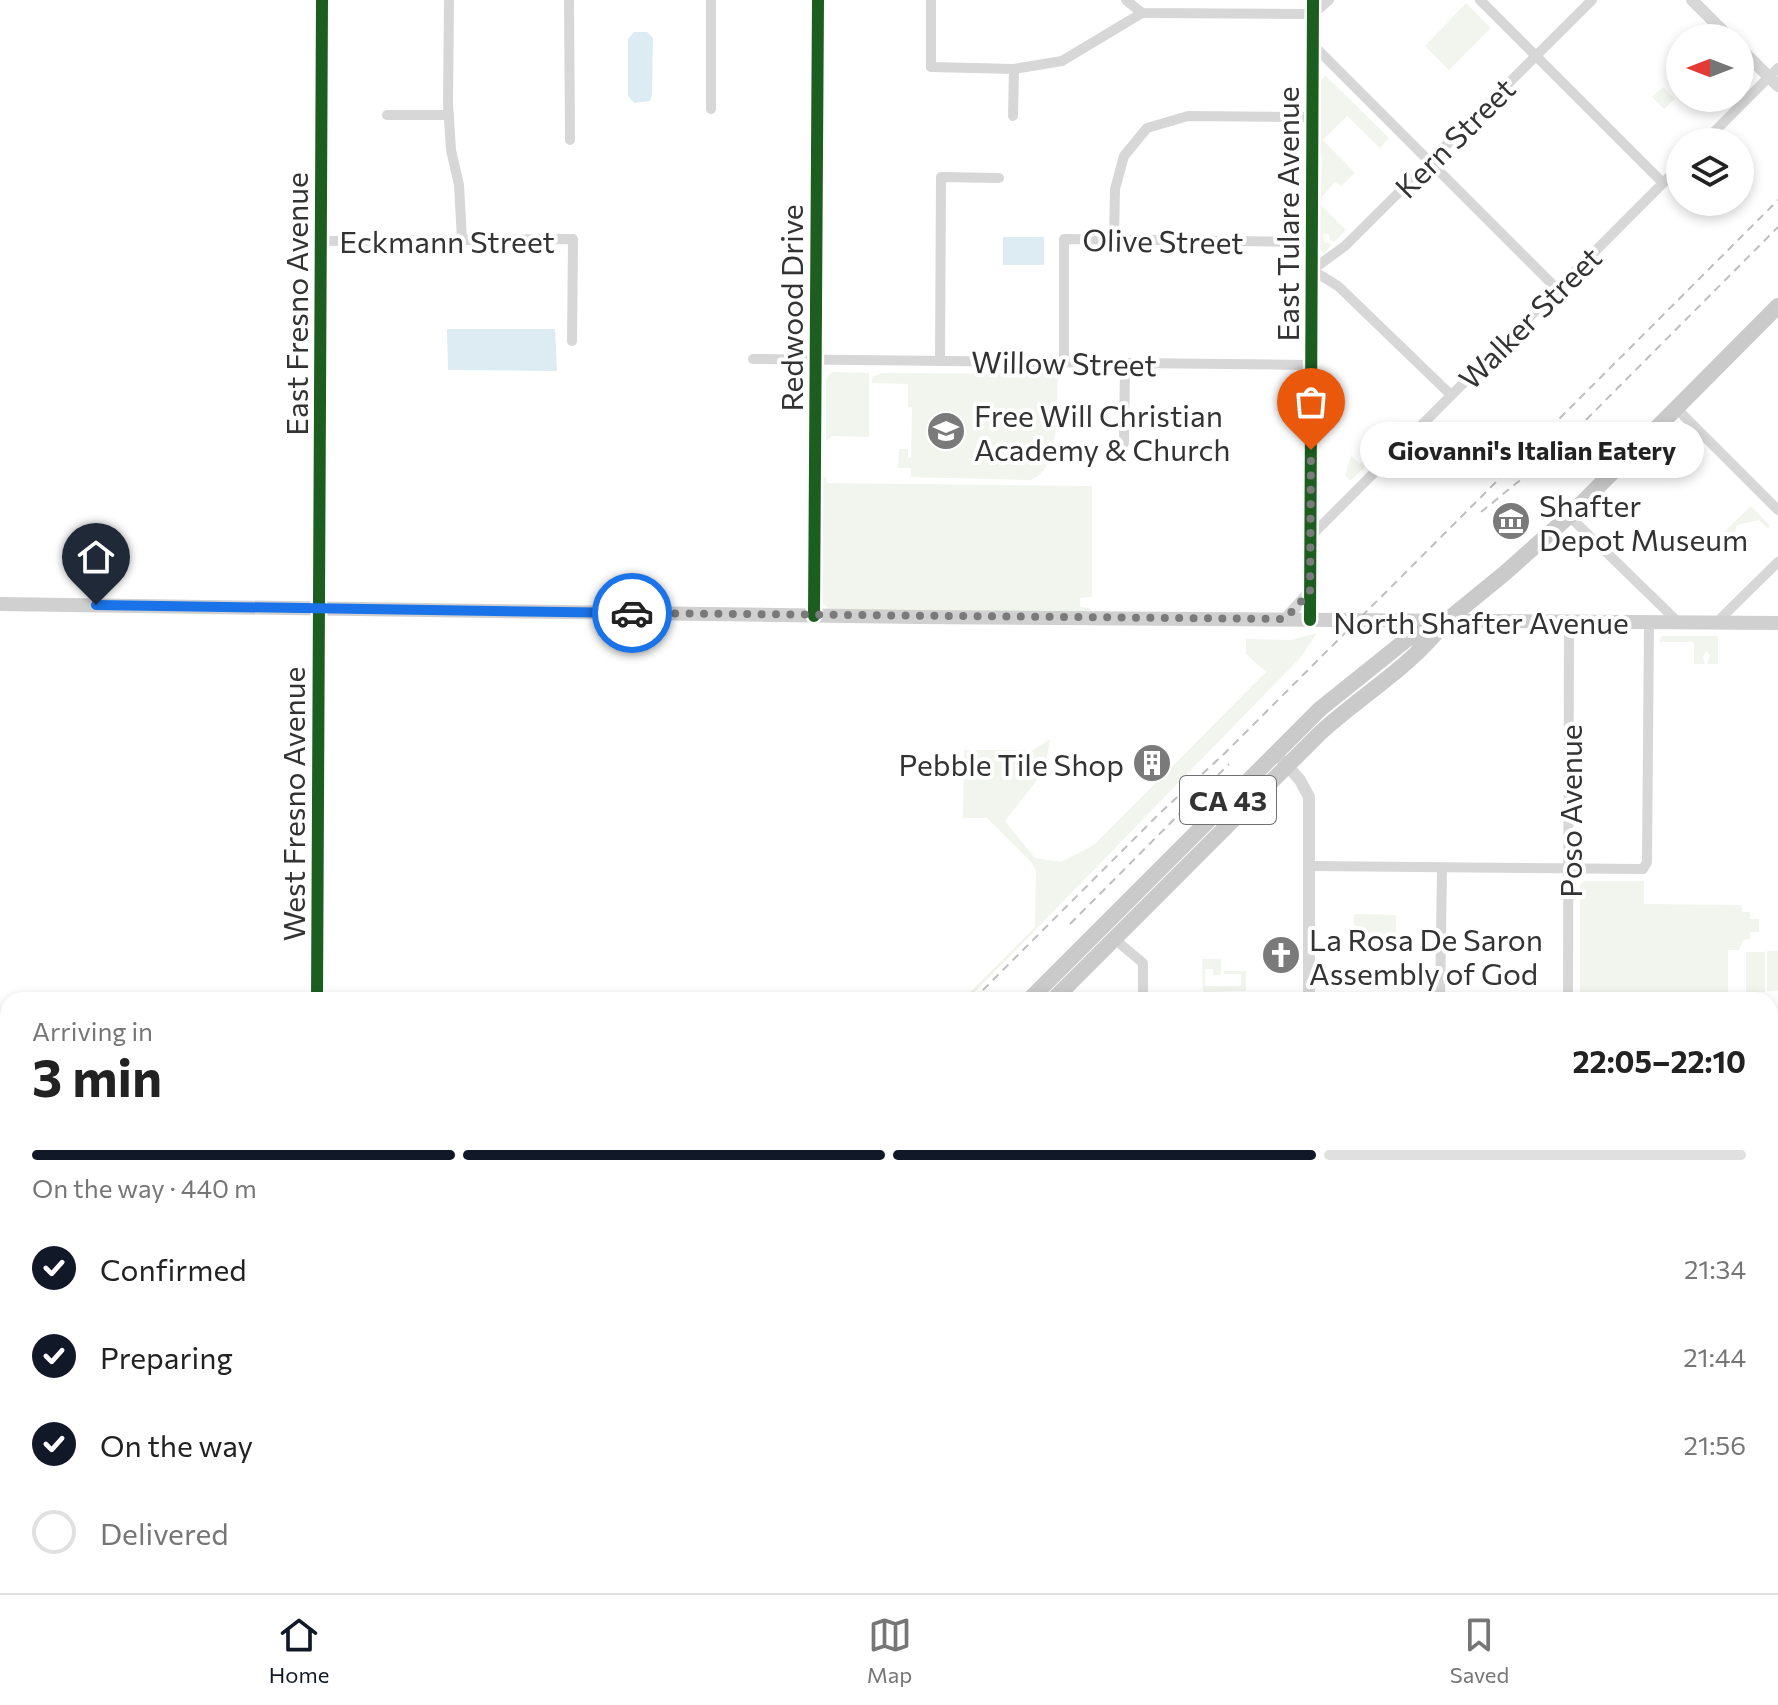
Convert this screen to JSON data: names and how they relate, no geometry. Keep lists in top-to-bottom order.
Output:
{
  "streets": {
    "main road": ["North Shafter Avenue", "CA 43"],
    "street": [
      "Kern Street",
      "East Tulare Avenue",
      "Eckmann Street",
      "Olive Street",
      "East Fresno Avenue",
      "Redwood Drive",
      "Walker Street",
      "Willow Street",
      "West Fresno Avenue",
      "Poso Avenue"
    ]
  },
  "crossings": [
    ["Kern Street", "East Tulare Avenue"],
    ["East Tulare Avenue", "Olive Street"],
    ["East Tulare Avenue", "Walker Street"],
    ["East Tulare Avenue", "Willow Street"],
    ["East Tulare Avenue", "North Shafter Avenue"],
    ["Eckmann Street", "East Fresno Avenue"],
    ["Olive Street", "Willow Street"],
    ["East Fresno Avenue", "North Shafter Avenue"],
    ["East Fresno Avenue", "West Fresno Avenue"],
    ["Redwood Drive", "Willow Street"],
    ["Redwood Drive", "North Shafter Avenue"],
    ["North Shafter Avenue", "CA 43"],
    ["North Shafter Avenue", "West Fresno Avenue"],
    ["North Shafter Avenue", "Poso Avenue"]
  ],
  "places": {
    "school or university": ["Free Will Christian Academy & Church"],
    "other": ["Giovanni's Italian Eatery"],
    "museum": ["Shafter Depot Museum"],
    "building": ["Pebble Tile Shop"],
    "church": ["La Rosa De Saron Assembly of God"]
  },
  "north": "left",
  "page": {
    "bubble": "Giovanni's Italian Eatery",
    "heading": ["3 min", "Arriving in", "22:05–22:10"],
    "bar": "On the way · 440 m",
    "list": [
      ["Confirmed", "21:34"],
      ["Preparing", "21:44"],
      ["On the way", "21:56"],
      "Delivered"
    ],
    "tabs": ["Home", "Map", "Saved"]
  }
}
